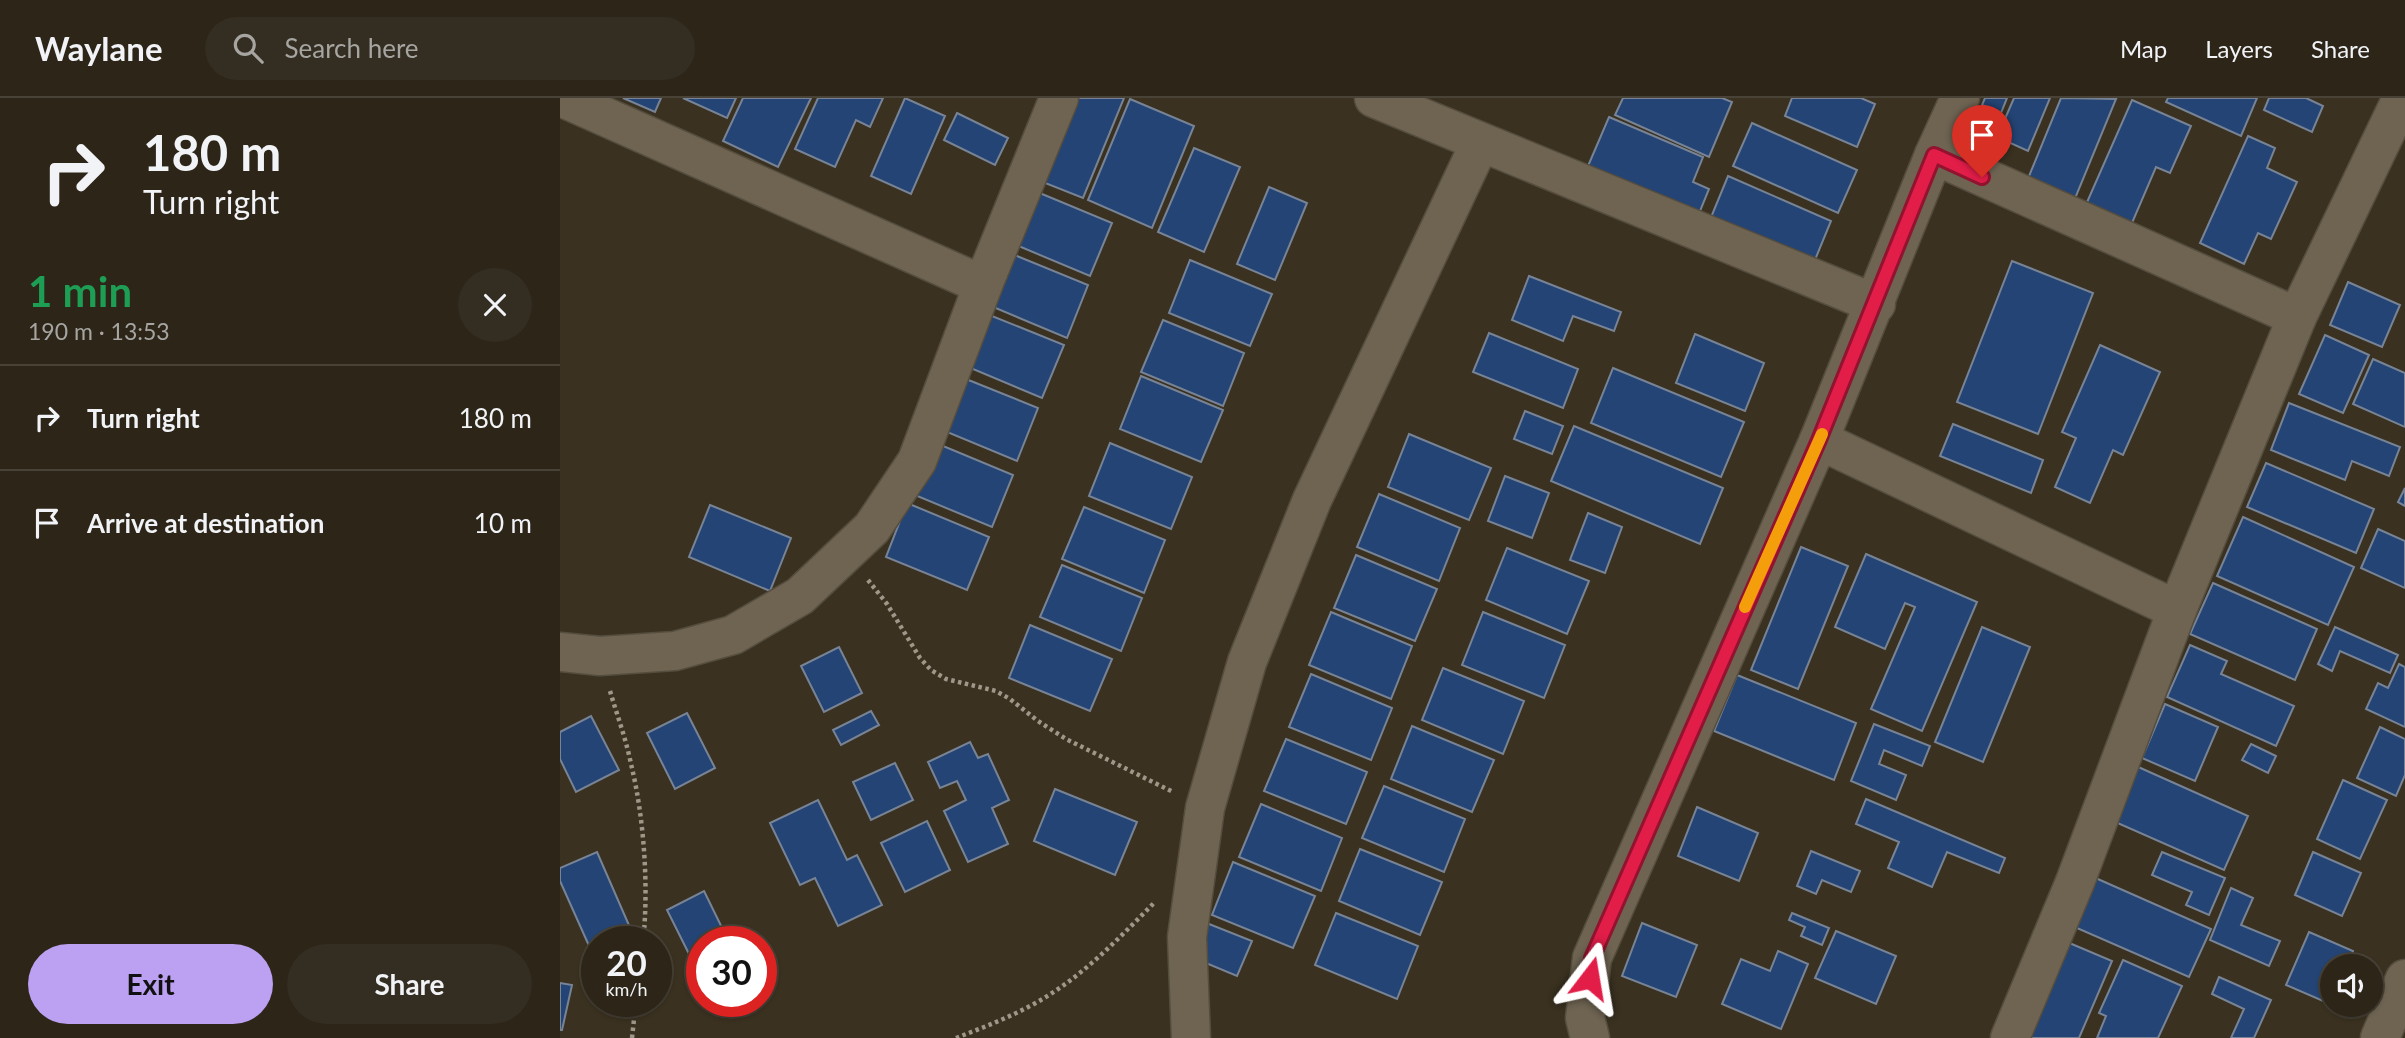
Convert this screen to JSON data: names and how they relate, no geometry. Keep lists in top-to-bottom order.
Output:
{
  "page": {
    "header": "Waylane",
    "search": "Search here",
    "nav": ["Map", "Layers", "Share"],
    "turn": ["180 m", "Turn right"],
    "heading": ["1 min", "190 m · 13:53"],
    "list": [
      {
        "name": "Turn right",
        "value": "180 m"
      },
      {
        "name": "Arrive at destination",
        "value": "10 m"
      }
    ],
    "speed": "20 km/h",
    "limit": "30",
    "buttons": ["Exit", "Share"]
  }
}
